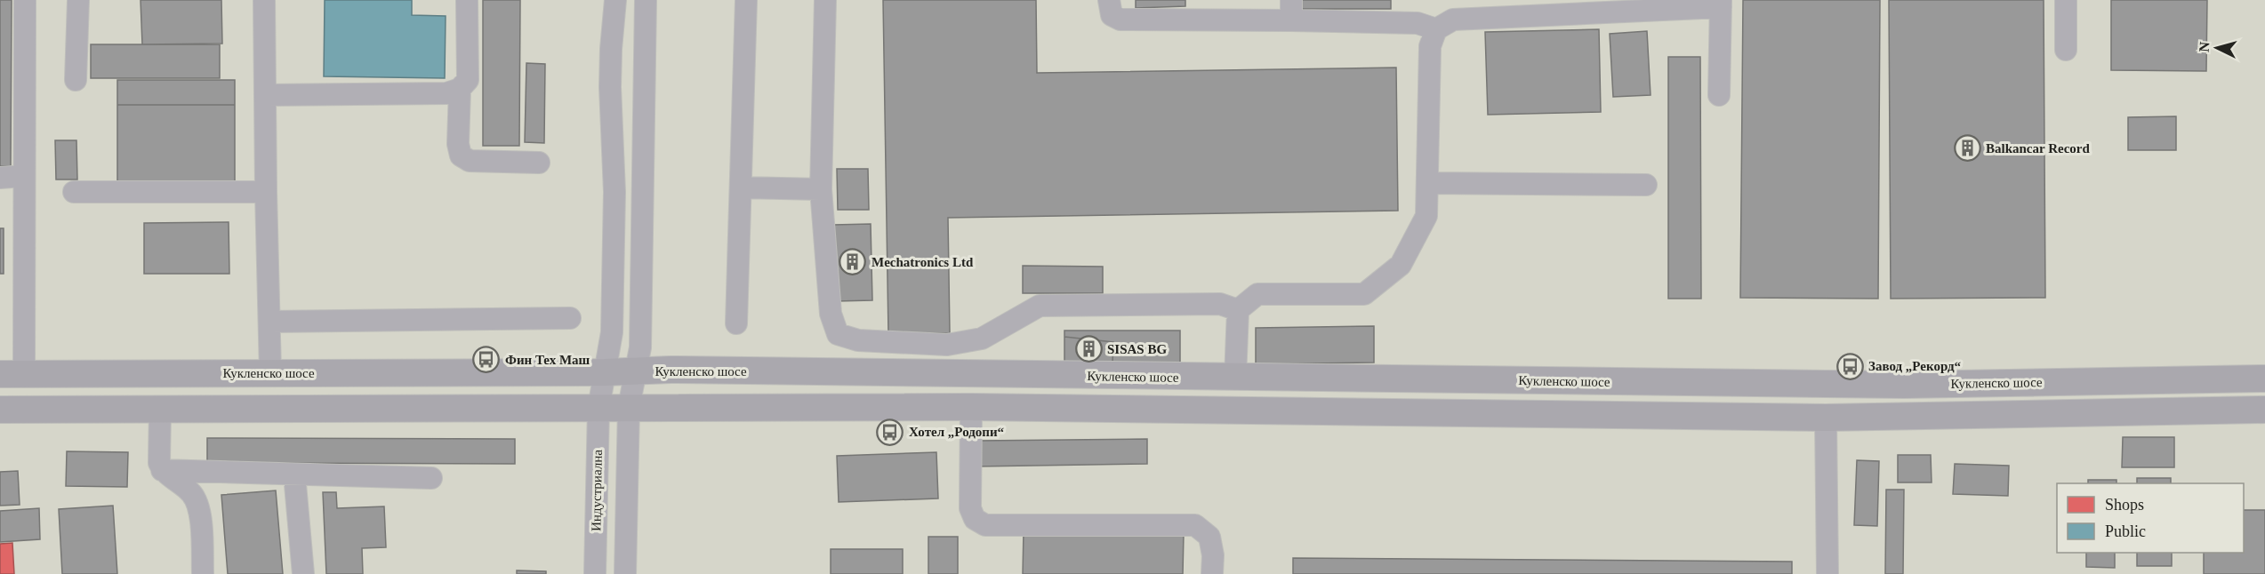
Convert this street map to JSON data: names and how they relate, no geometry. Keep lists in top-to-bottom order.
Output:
{
  "streets": {
    "main road": ["Кукленско шосе"],
    "street": ["Индустриална"]
  },
  "crossings": [
    ["Кукленско шосе", "Индустриална"]
  ],
  "places": {
    "building": ["Balkancar Record", "Mechatronics Ltd", "SISAS BG"],
    "bus stop": ["Фин Тех Маш", "Завод „Рекорд“", "Хотел „Родопи“"]
  },
  "legend": ["Shops", "Public"],
  "north": "left"
}
